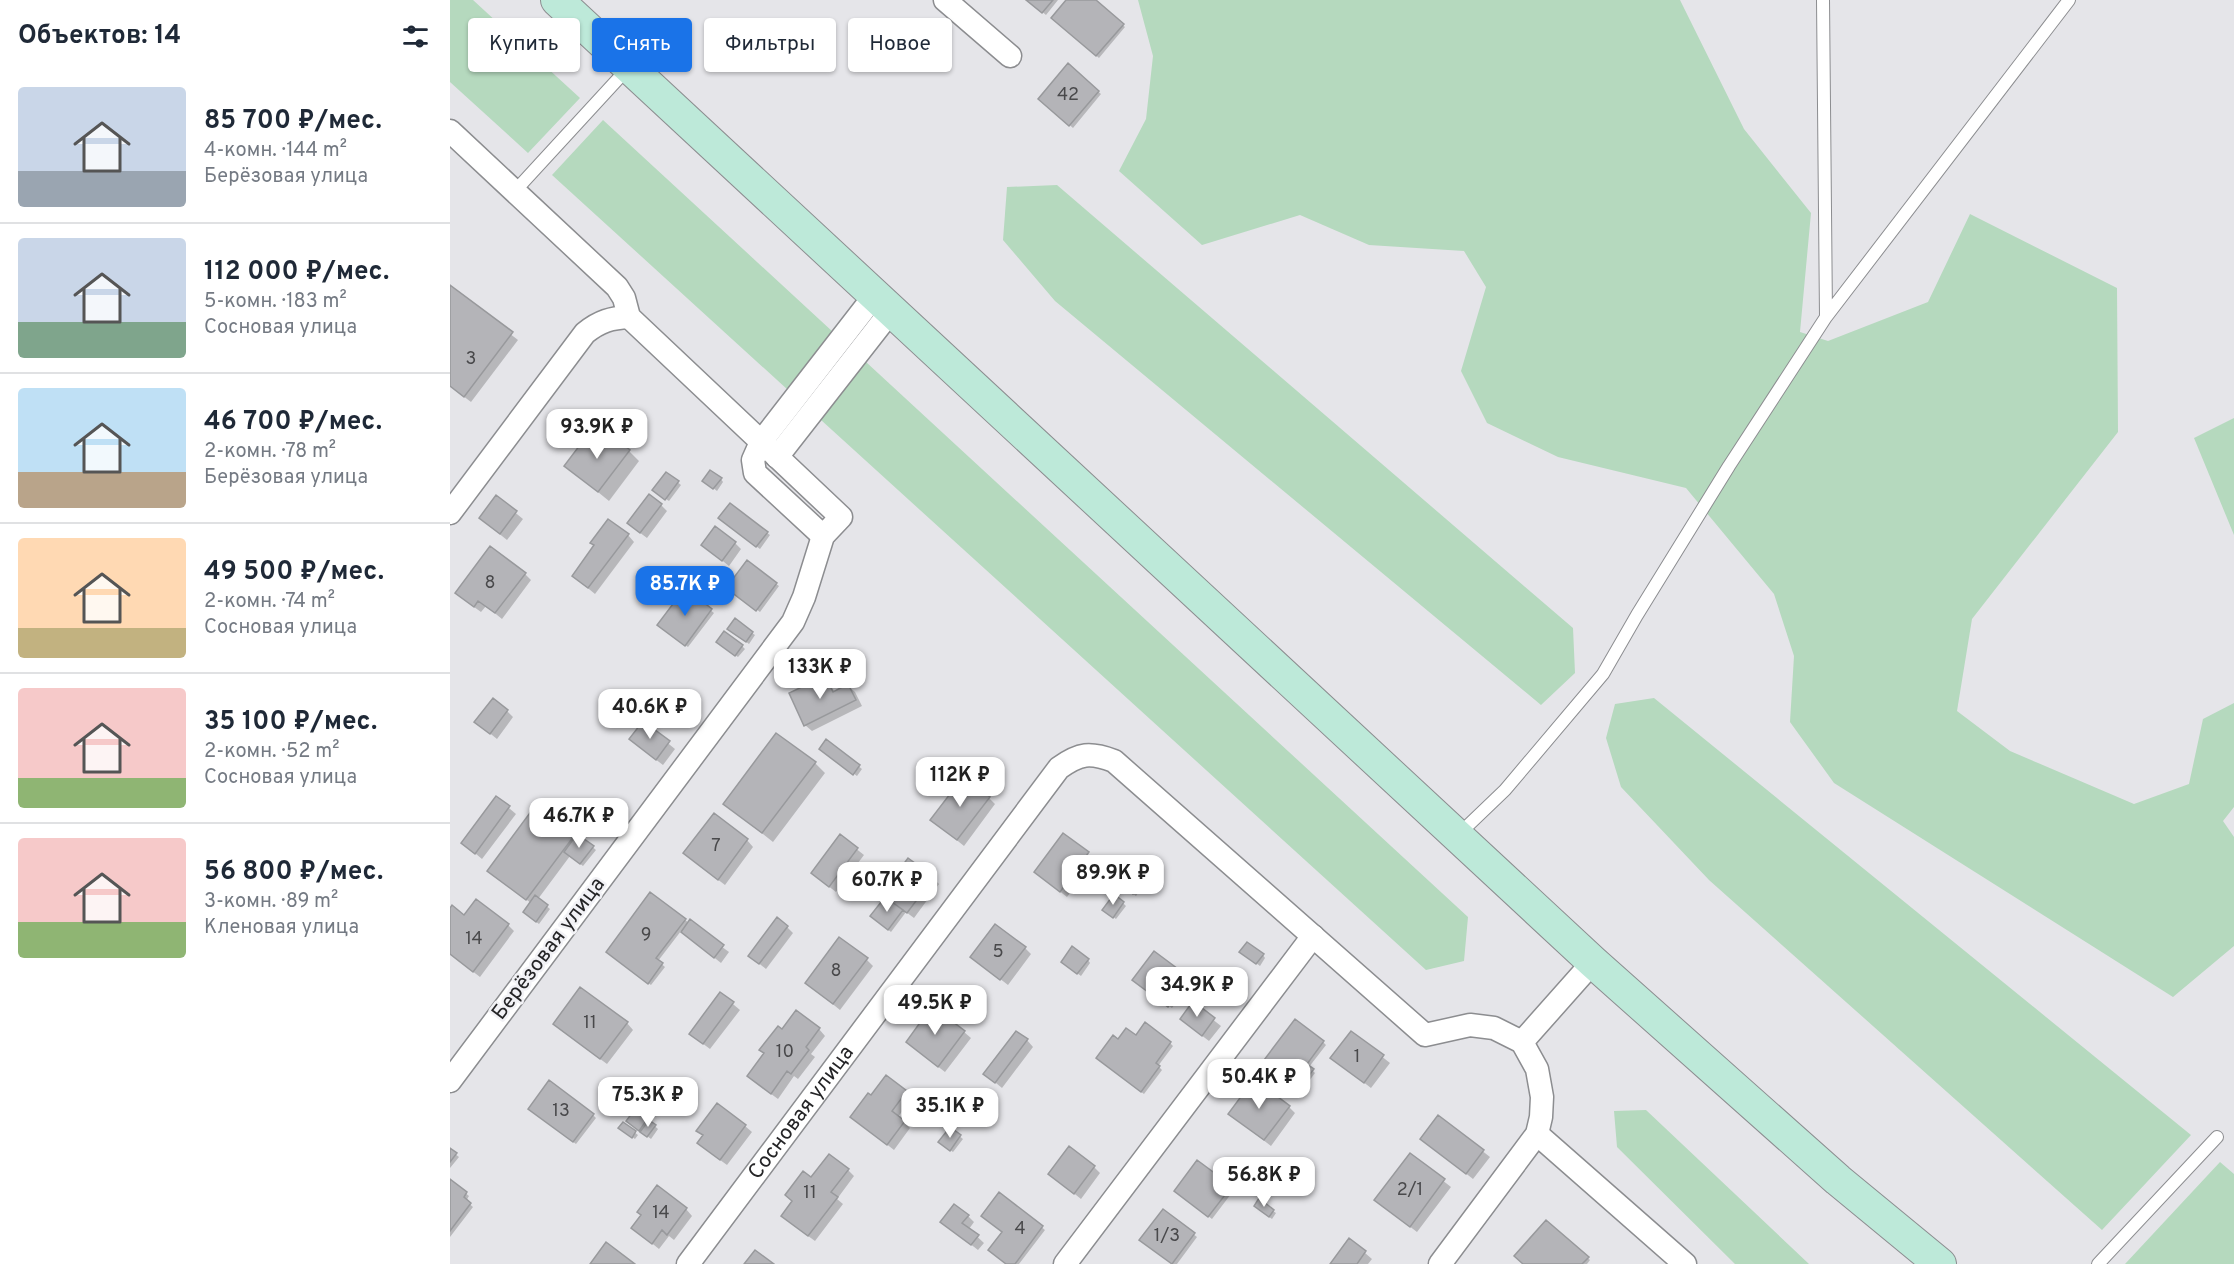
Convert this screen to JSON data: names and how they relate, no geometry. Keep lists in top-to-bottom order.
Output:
{
  "streets": {
    "street": ["Берёзовая улица", "Сосновая улица"]
  },
  "house_numbers": [
    "42",
    "3",
    "8",
    "7",
    "9",
    "14",
    "5",
    "8",
    "11",
    "10",
    "1",
    "13",
    "2/1",
    "11",
    "14",
    "4",
    "1/3"
  ],
  "page": {
    "heading": "Объектов: 14",
    "chip": [
      "Купить",
      "Снять",
      "Фильтры",
      "Новое"
    ],
    "list": [
      {
        "name": "85 700 ₽/мес.",
        "note": "4-комн. · 144 m² · Берёзовая улица"
      },
      {
        "name": "112 000 ₽/мес.",
        "note": "5-комн. · 183 m² · Сосновая улица"
      },
      {
        "name": "46 700 ₽/мес.",
        "note": "2-комн. · 78 m² · Берёзовая улица"
      },
      {
        "name": "49 500 ₽/мес.",
        "note": "2-комн. · 74 m² · Сосновая улица"
      },
      {
        "name": "35 100 ₽/мес.",
        "note": "2-комн. · 52 m² · Сосновая улица"
      },
      {
        "name": "56 800 ₽/мес.",
        "note": "3-комн. · 89 m² · Кленовая улица"
      }
    ],
    "price": [
      "93.9K ₽",
      "85.7K ₽",
      "133K ₽",
      "40.6K ₽",
      "112K ₽",
      "46.7K ₽",
      "89.9K ₽",
      "60.7K ₽",
      "34.9K ₽",
      "49.5K ₽",
      "50.4K ₽",
      "75.3K ₽",
      "35.1K ₽",
      "56.8K ₽"
    ]
  }
}
